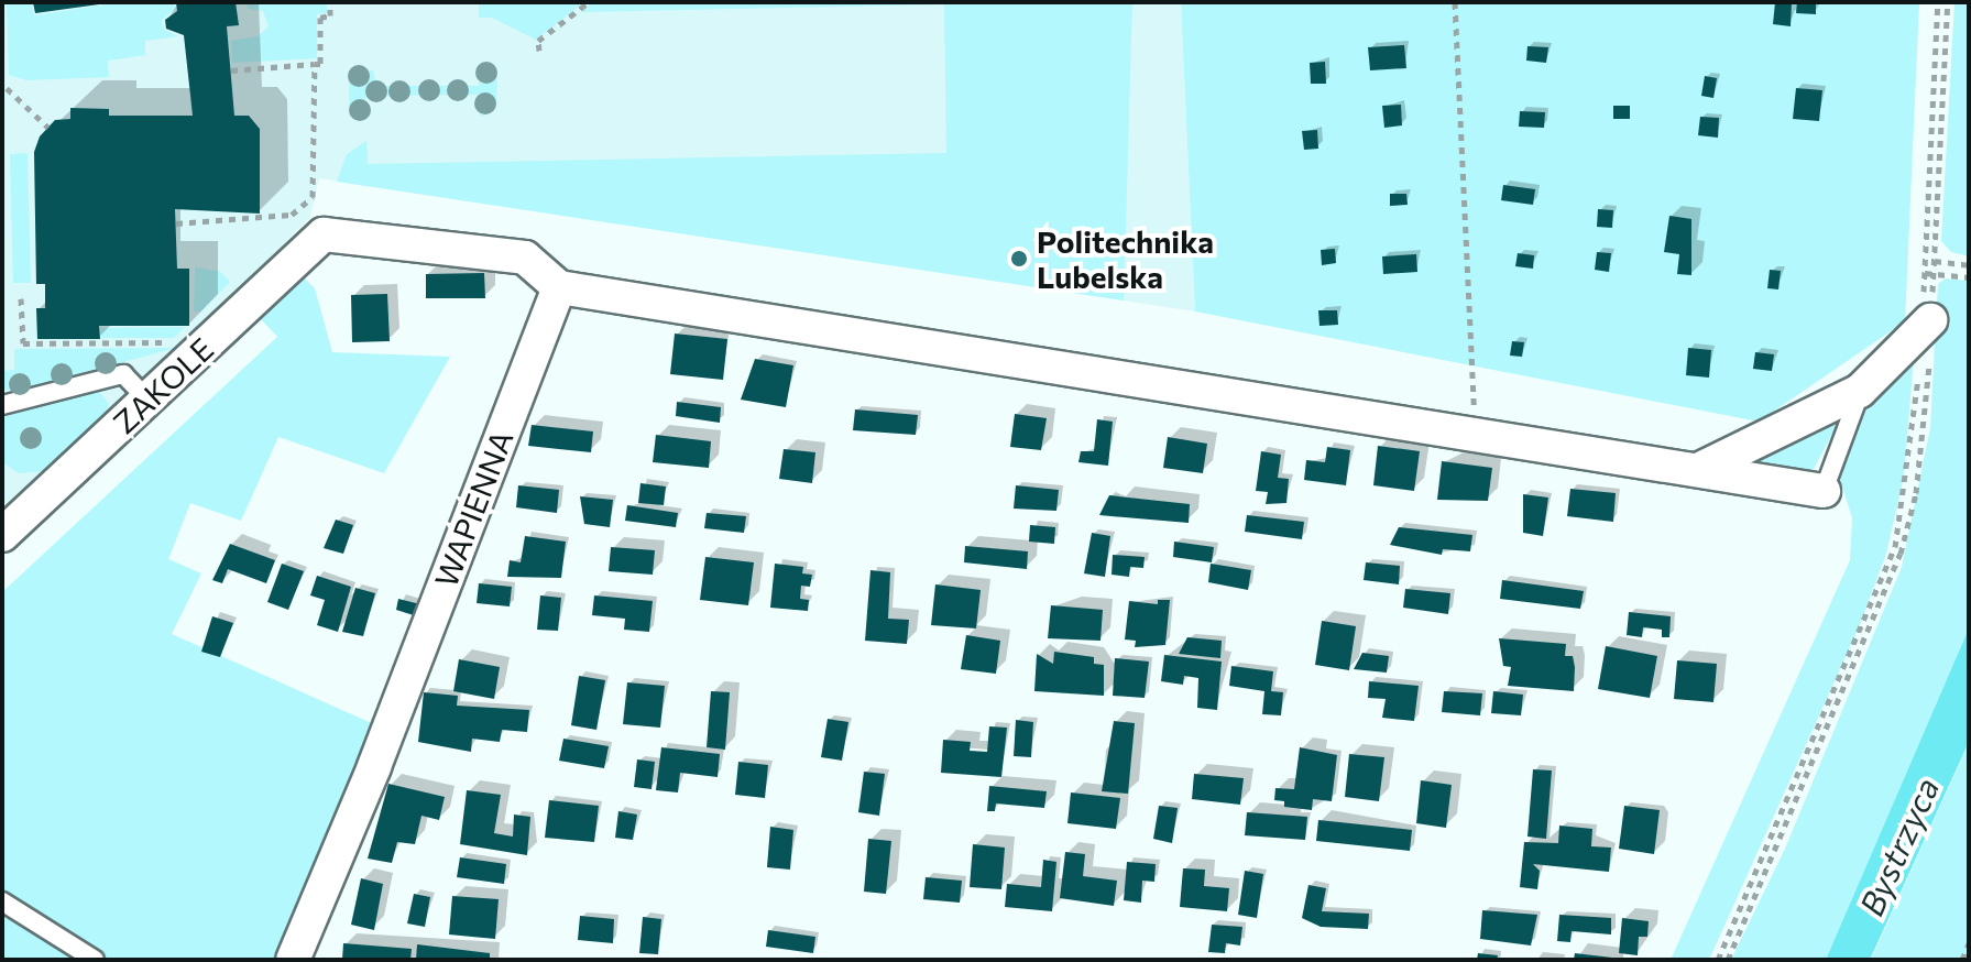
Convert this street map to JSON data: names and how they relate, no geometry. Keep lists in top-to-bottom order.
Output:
{
  "streets": {
    "street": ["ZAKOLE", "WAPIENNA"]
  },
  "crossings": [
    ["ZAKOLE", "WAPIENNA"]
  ],
  "water": ["Bystrzyca"],
  "places": ["Politechnika Lubelska"]
}
